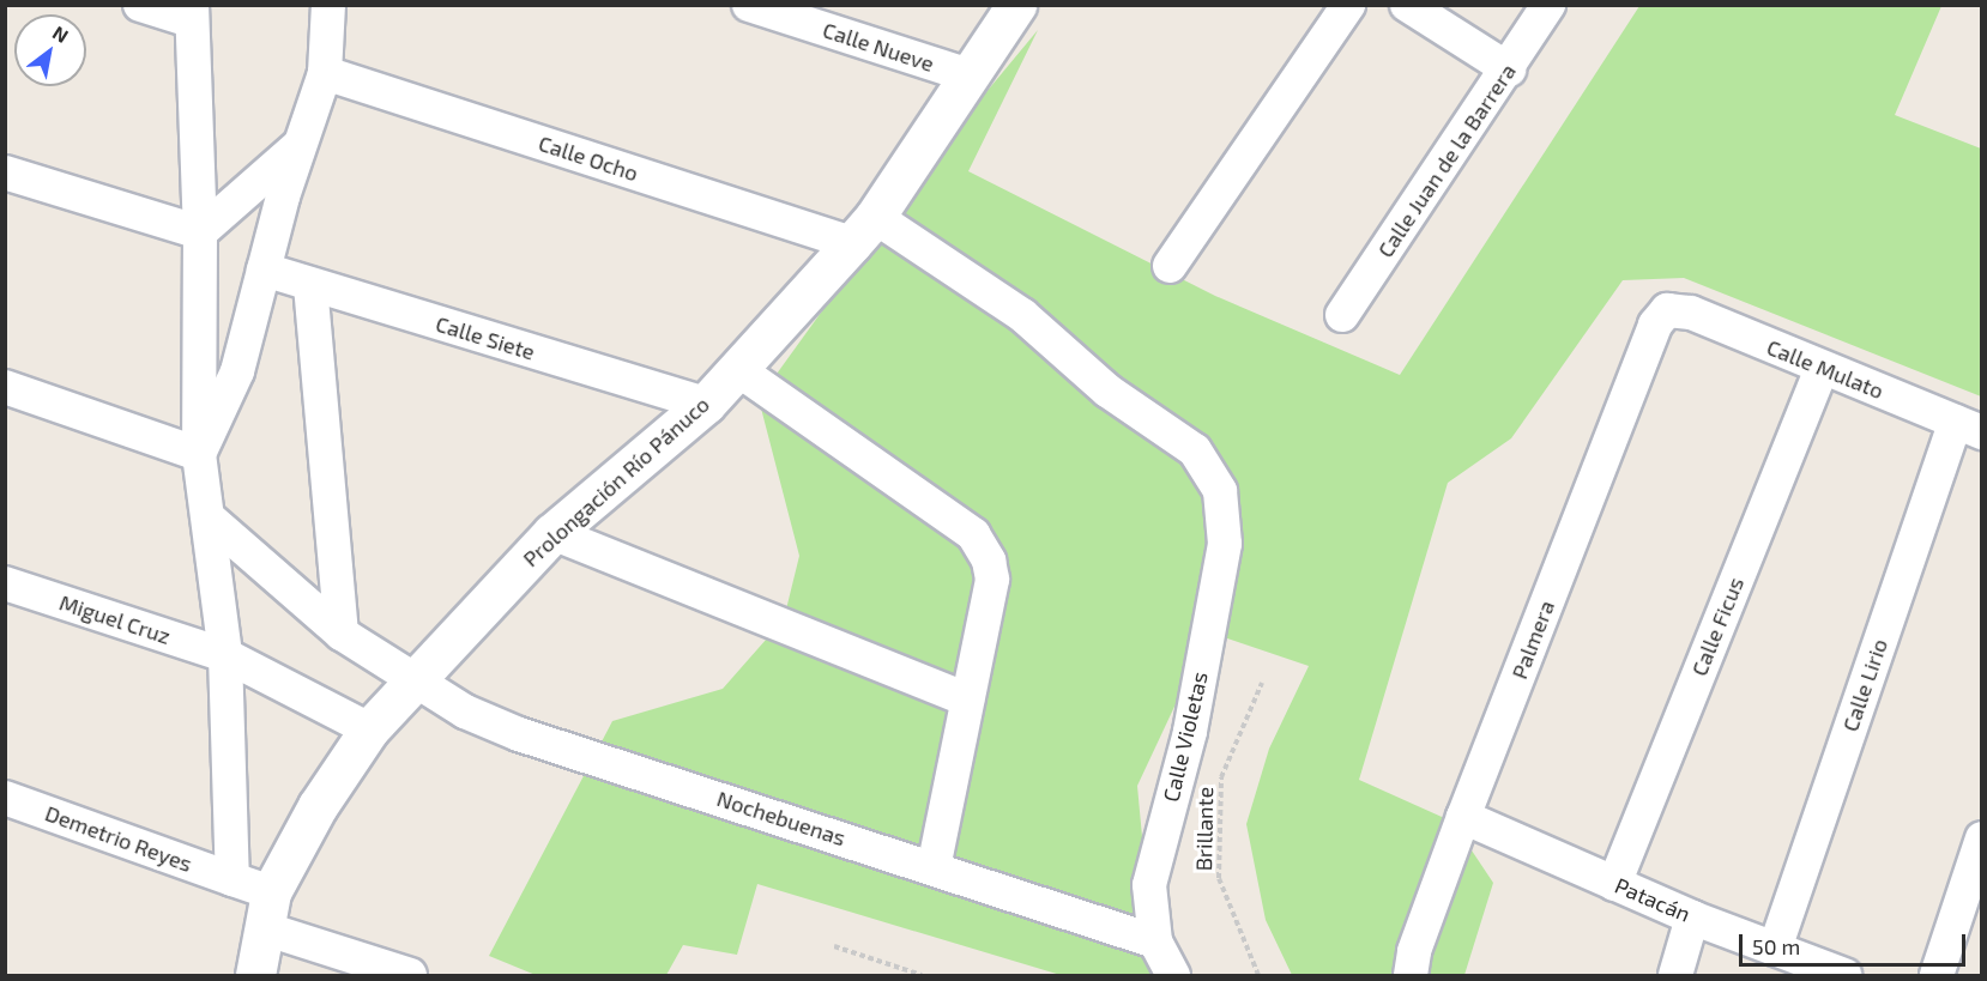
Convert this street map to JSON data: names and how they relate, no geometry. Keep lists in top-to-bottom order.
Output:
{
  "streets": {
    "street": [
      "Calle Nueve",
      "Calle Ocho",
      "Calle Juan de la Barrera",
      "Calle Siete",
      "Calle Mulato",
      "Prolongación Río Pánuco",
      "Miguel Cruz",
      "Calle Ficus",
      "Palmera",
      "Calle Lirio",
      "Calle Violetas",
      "Nochebuenas",
      "Demetrio Reyes",
      "Patacán"
    ],
    "path": ["Brillante"]
  },
  "crossings": [
    ["Calle Nueve", "Prolongación Río Pánuco"],
    ["Calle Ocho", "Prolongación Río Pánuco"],
    ["Calle Ocho", "Calle Violetas"],
    ["Calle Siete", "Prolongación Río Pánuco"],
    ["Calle Mulato", "Calle Ficus"],
    ["Calle Mulato", "Palmera"],
    ["Calle Mulato", "Calle Lirio"],
    ["Prolongación Río Pánuco", "Miguel Cruz"],
    ["Prolongación Río Pánuco", "Nochebuenas"],
    ["Prolongación Río Pánuco", "Demetrio Reyes"],
    ["Calle Ficus", "Patacán"],
    ["Palmera", "Patacán"],
    ["Calle Lirio", "Patacán"],
    ["Calle Violetas", "Nochebuenas"]
  ],
  "scale_bar": "50 m",
  "north": "top right"
}
